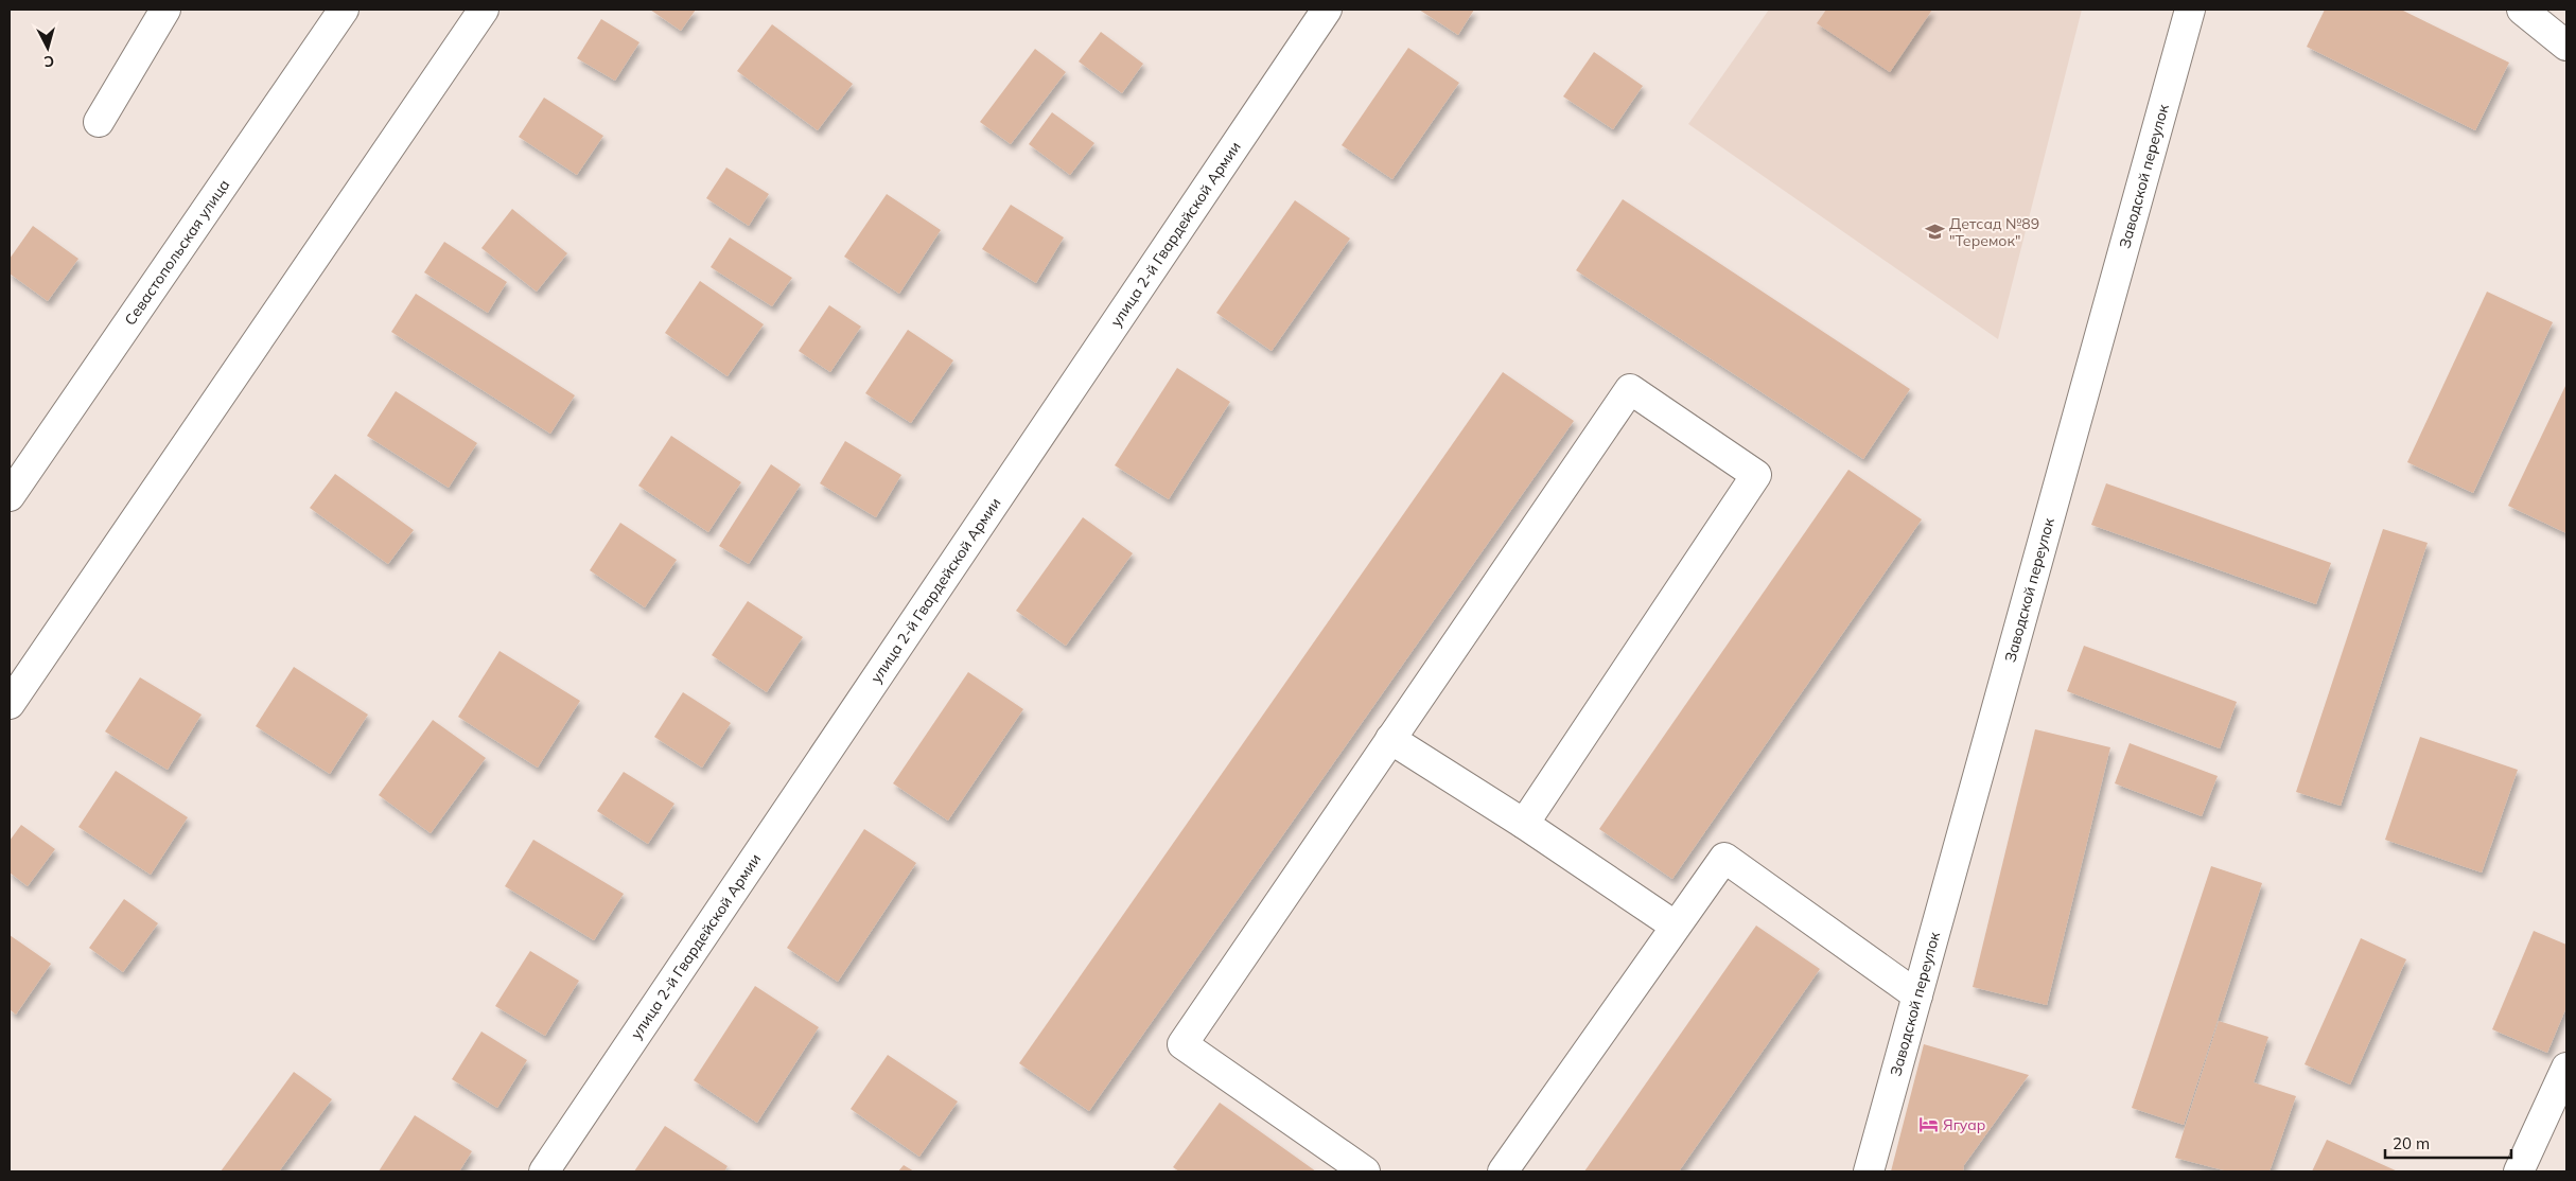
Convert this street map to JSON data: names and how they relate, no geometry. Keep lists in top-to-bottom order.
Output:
{
  "streets": {
    "street": ["Заводской переулок", "улица 2-й Гвардейской Армии", "Севастопольская улица"]
  },
  "places": {
    "school or university": ["Детсад №89 \"Теремок\""],
    "hotel": ["Ягуар"]
  },
  "scale_bar": "20 m",
  "north": "bottom"
}
